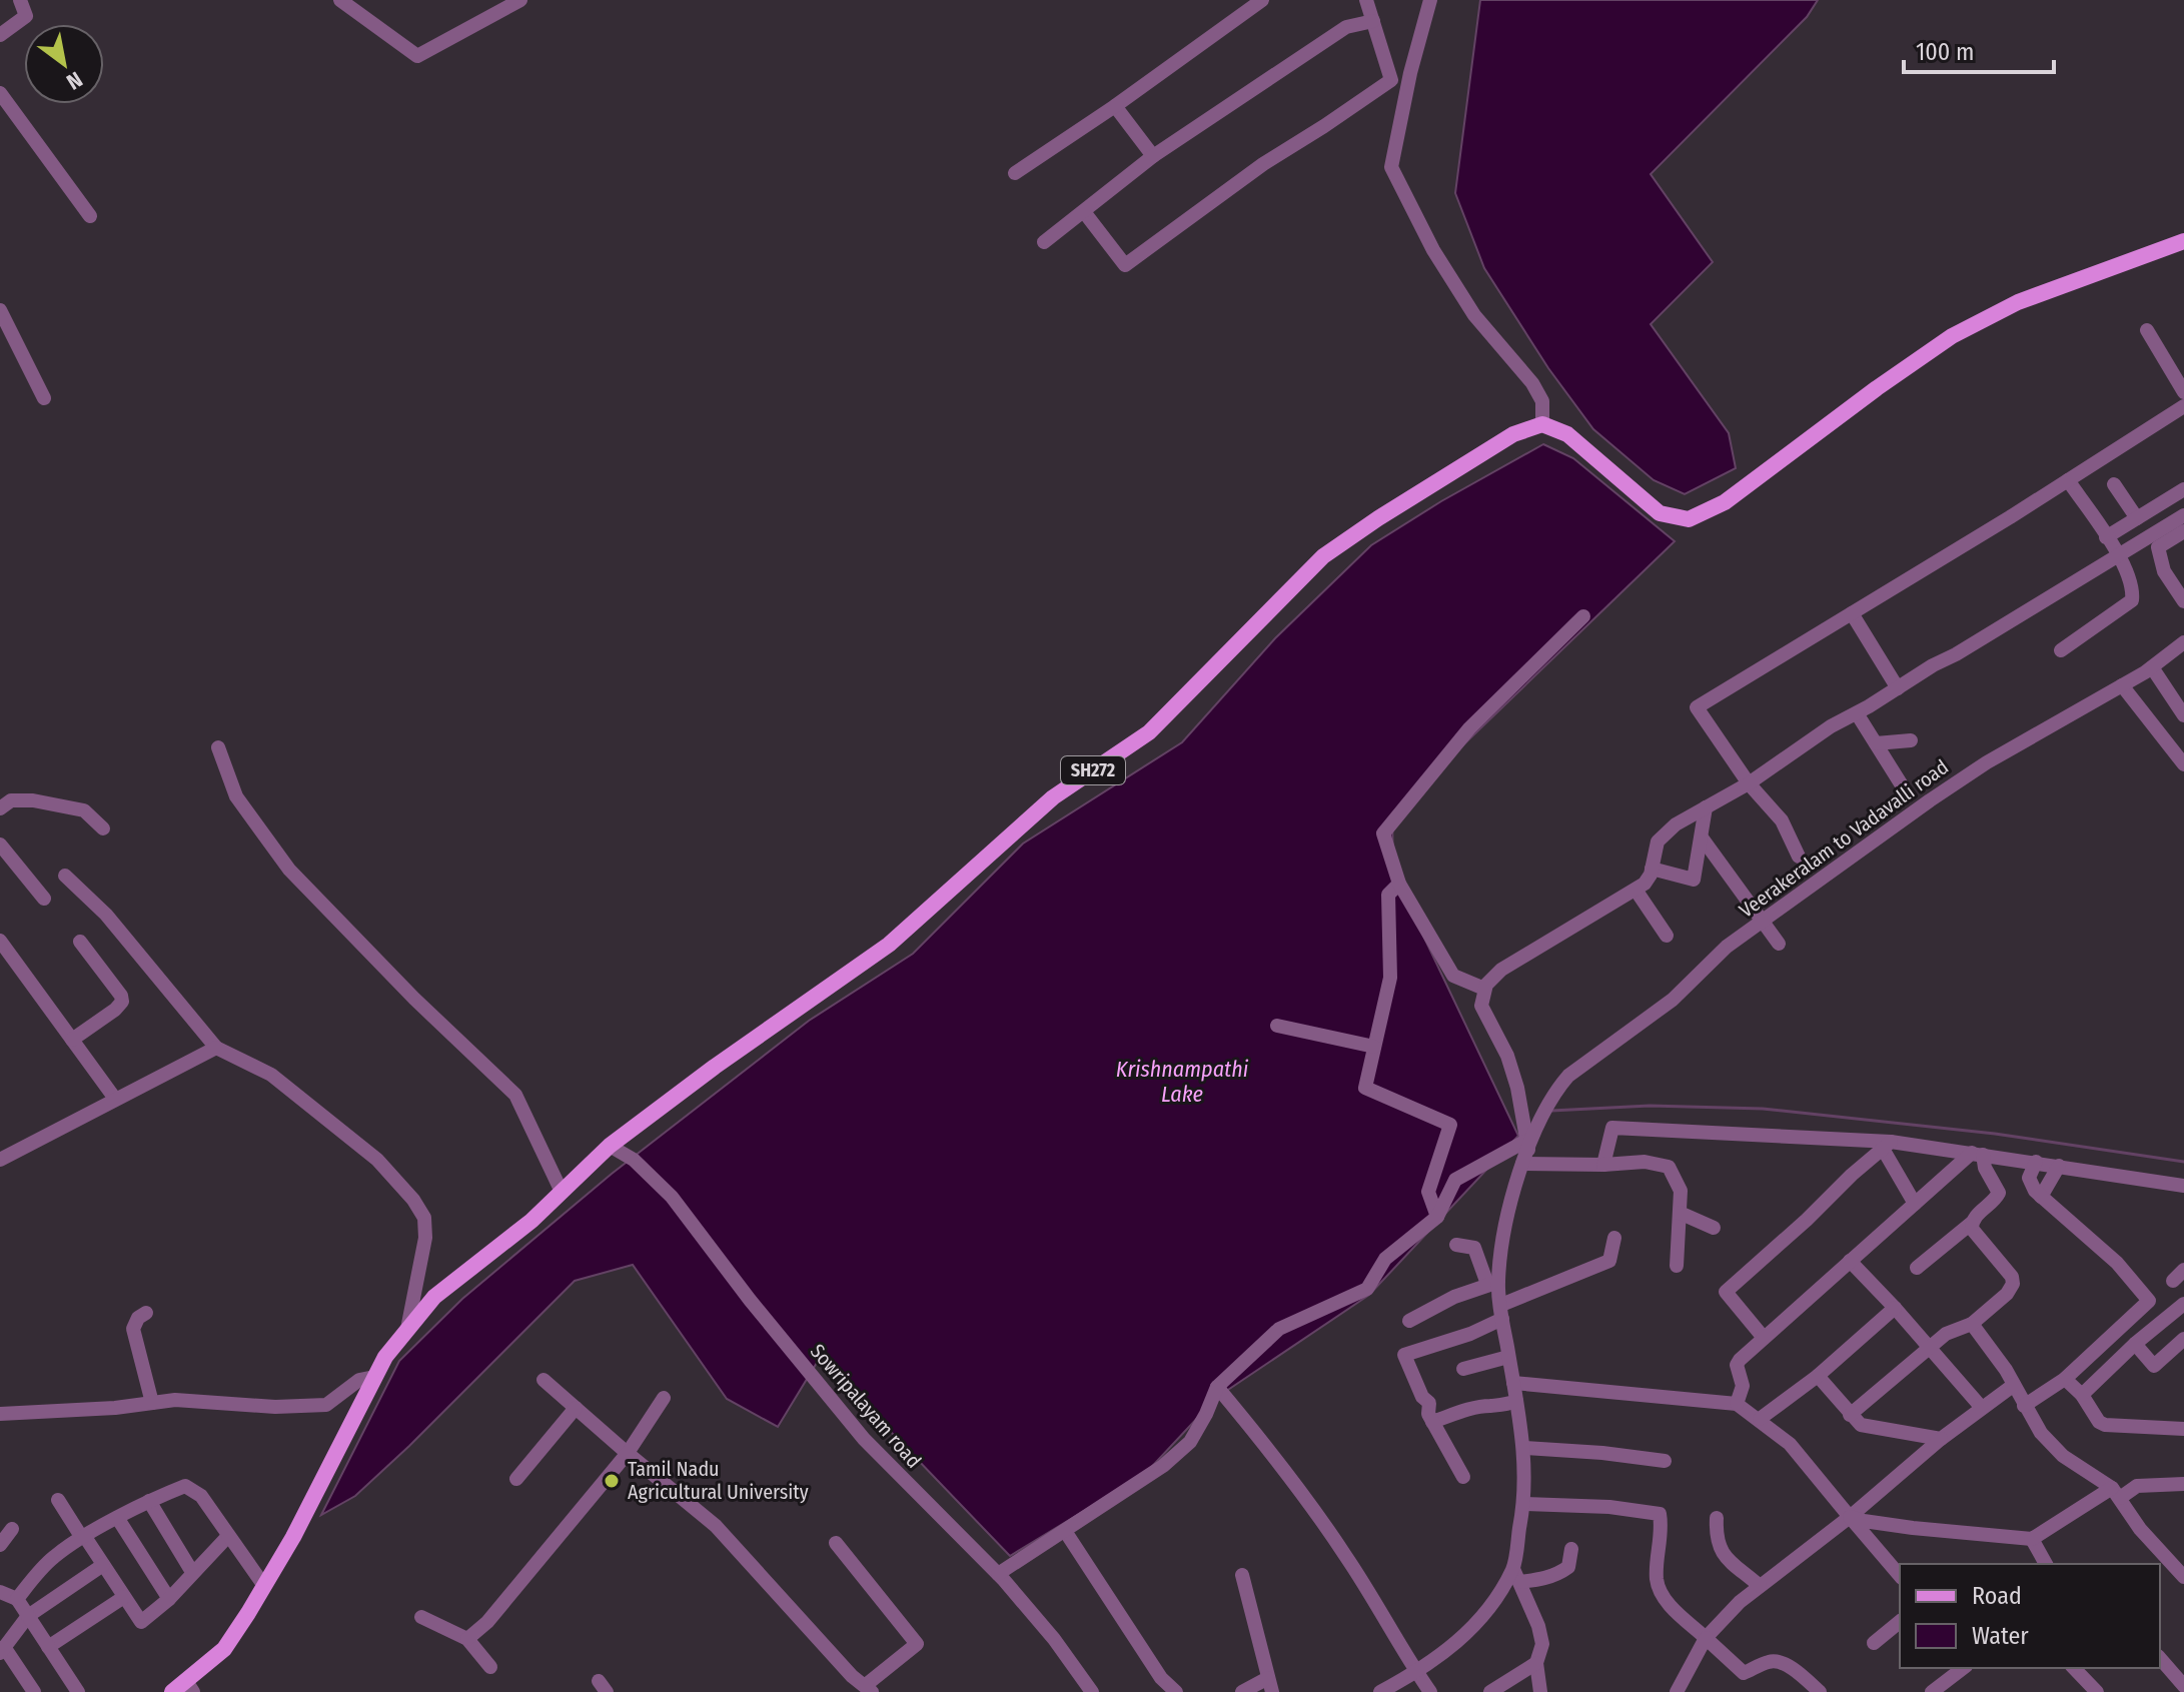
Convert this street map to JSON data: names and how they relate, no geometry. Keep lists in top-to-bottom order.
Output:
{
  "streets": {
    "main road": ["SH272"],
    "street": ["Veerakeralam to Vadavalli road", "Sowripalayam road"]
  },
  "crossings": [
    ["SH272", "Sowripalayam road"]
  ],
  "water": ["Krishnampathi Lake"],
  "places": ["Tamil Nadu Agricultural University"],
  "legend": ["Road", "Water"],
  "scale_bar": "100 m",
  "north": "bottom right"
}
